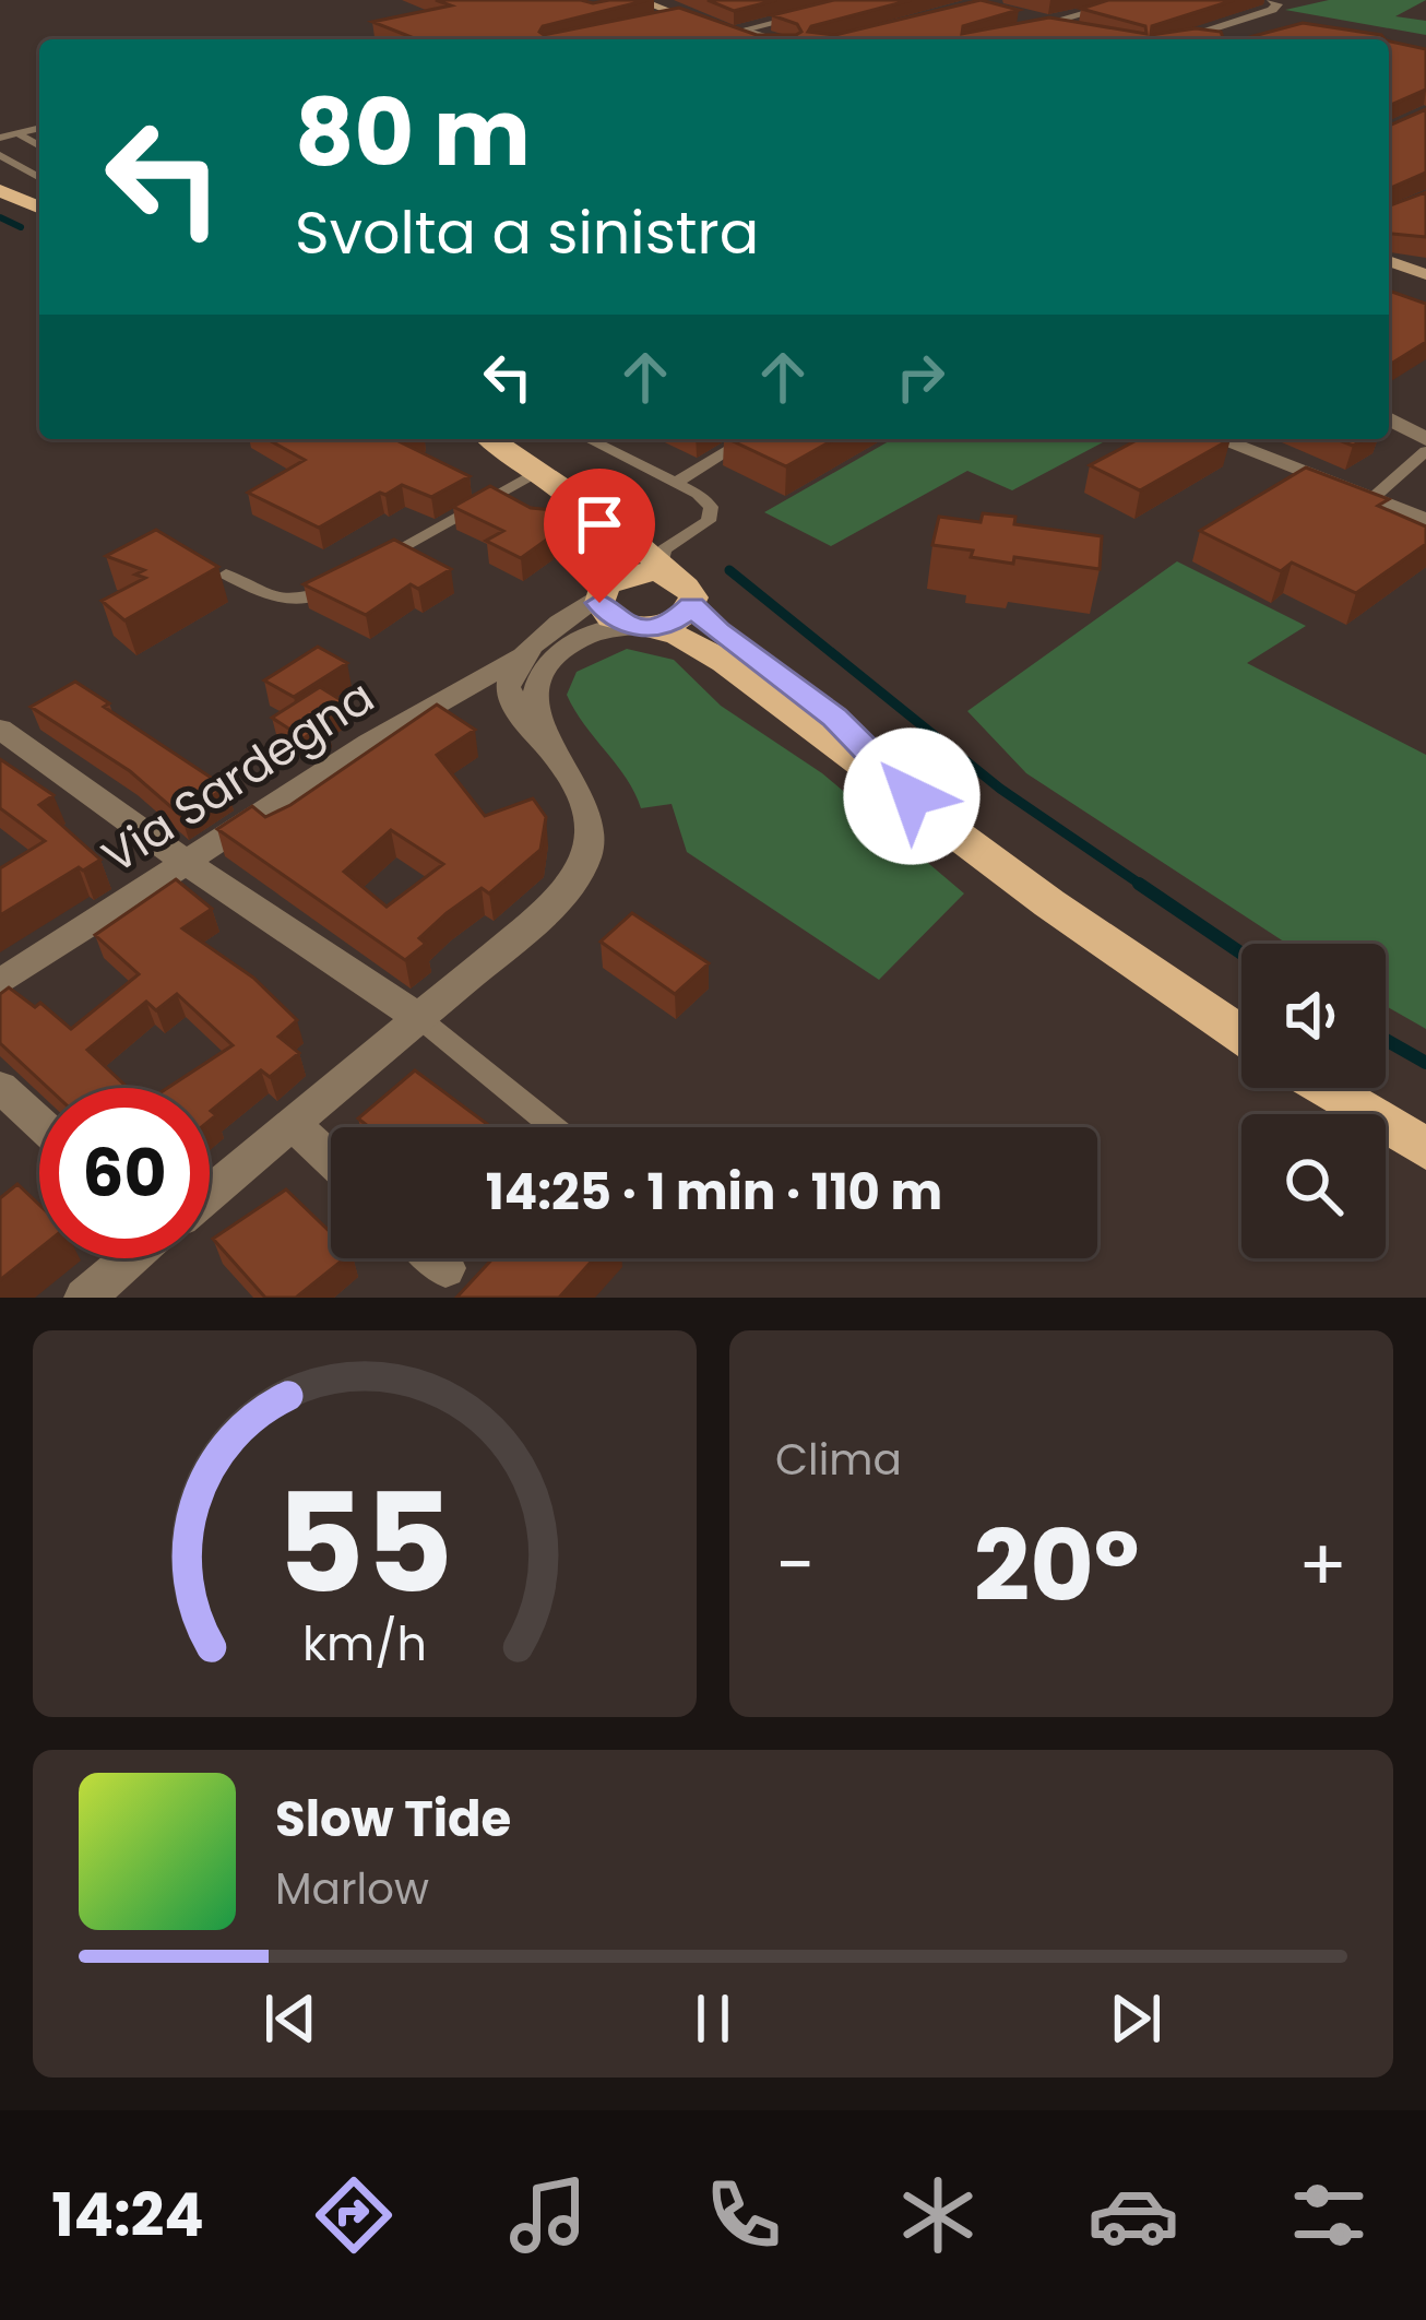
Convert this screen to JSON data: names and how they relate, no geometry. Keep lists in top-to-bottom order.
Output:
{
  "streets": {
    "street": ["Via Sardegna"]
  },
  "page": {
    "turn": ["80 m", "Svolta a sinistra"],
    "limit": "60",
    "trip": "14:25 · 1 min · 110 m",
    "tile": "Clima",
    "heat": ["−", "20°", "+"],
    "song": ["Slow Tide", "Marlow"],
    "tabs": "14:24",
    "gauge": ["55", "km/h"]
  }
}
